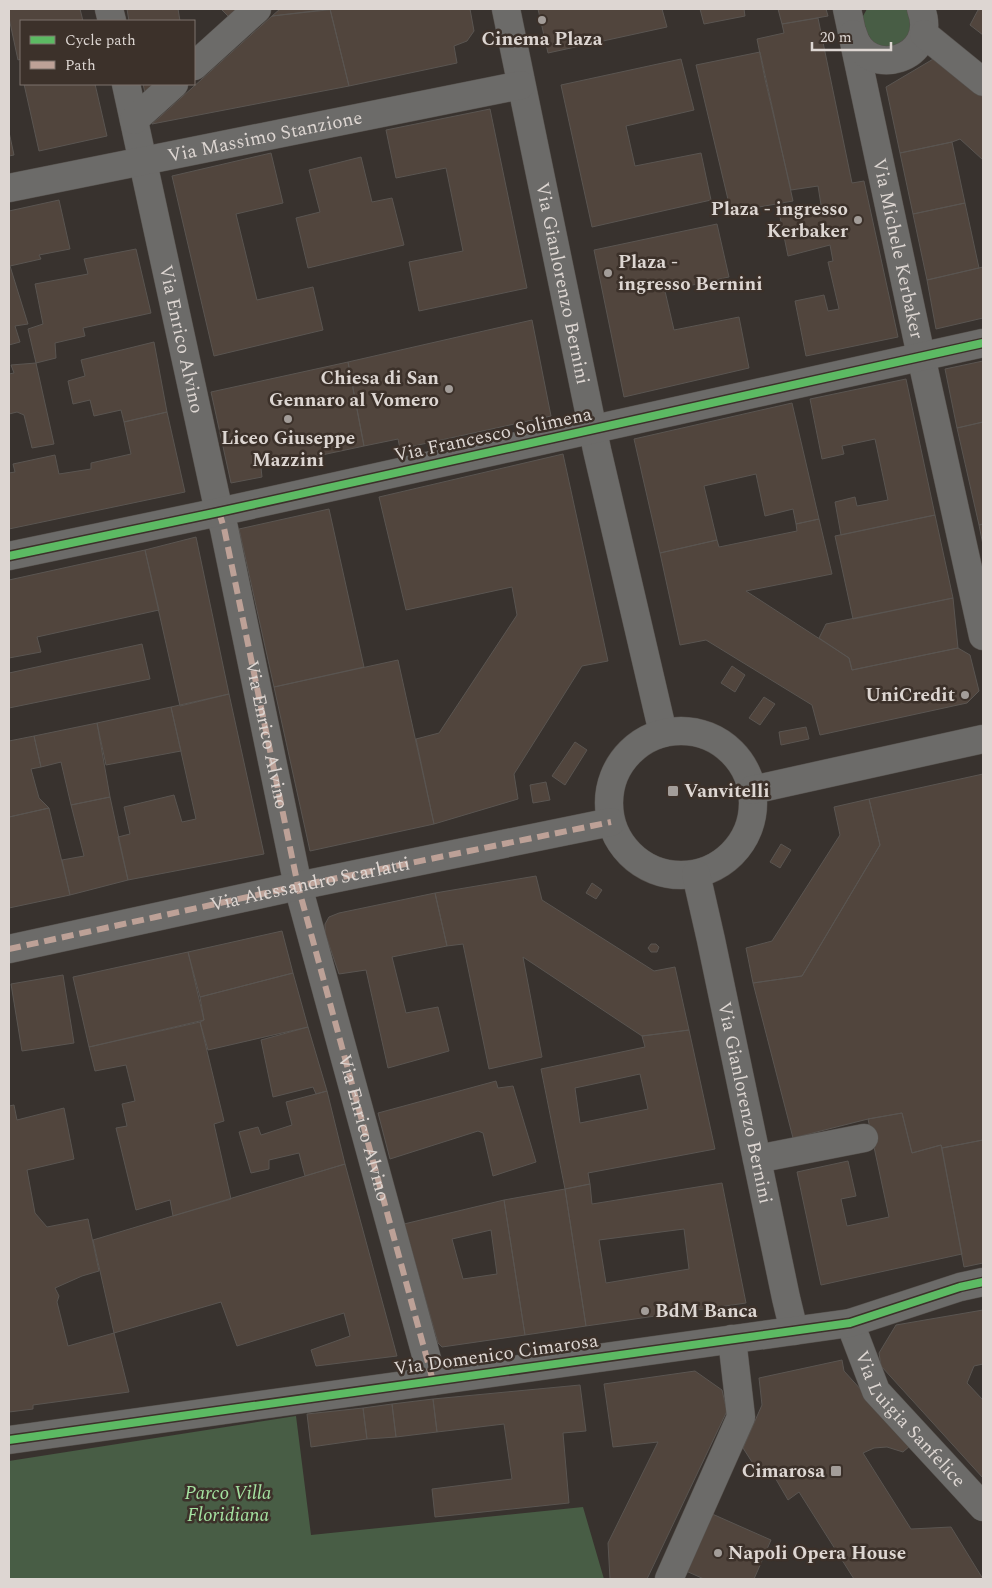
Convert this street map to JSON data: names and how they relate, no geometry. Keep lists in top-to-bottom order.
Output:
{
  "streets": {
    "street": [
      "Via Massimo Stanzione",
      "Via Michele Kerbaker",
      "Via Gianlorenzo Bernini",
      "Via Enrico Alvino",
      "Via Francesco Solimena",
      "Via Alessandro Scarlatti",
      "Via Domenico Cimarosa",
      "Via Luigia Sanfelice"
    ]
  },
  "crossings": [
    ["Via Massimo Stanzione", "Via Gianlorenzo Bernini"],
    ["Via Massimo Stanzione", "Via Enrico Alvino"],
    ["Via Michele Kerbaker", "Via Francesco Solimena"],
    ["Via Gianlorenzo Bernini", "Via Francesco Solimena"],
    ["Via Gianlorenzo Bernini", "Via Alessandro Scarlatti"],
    ["Via Gianlorenzo Bernini", "Via Domenico Cimarosa"],
    ["Via Enrico Alvino", "Via Francesco Solimena"],
    ["Via Enrico Alvino", "Via Alessandro Scarlatti"],
    ["Via Enrico Alvino", "Via Domenico Cimarosa"],
    ["Via Domenico Cimarosa", "Via Luigia Sanfelice"]
  ],
  "parks": ["Parco Villa Floridiana"],
  "places": {
    "other": [
      "Cinema Plaza",
      "Plaza - ingresso Kerbaker",
      "Plaza - ingresso Bernini",
      "Chiesa di San Gennaro al Vomero",
      "Liceo Giuseppe Mazzini",
      "UniCredit",
      "BdM Banca",
      "Napoli Opera House"
    ],
    "transit": ["Vanvitelli", "Cimarosa"]
  },
  "legend": ["Cycle path", "Path"],
  "scale_bar": "20 m"
}
